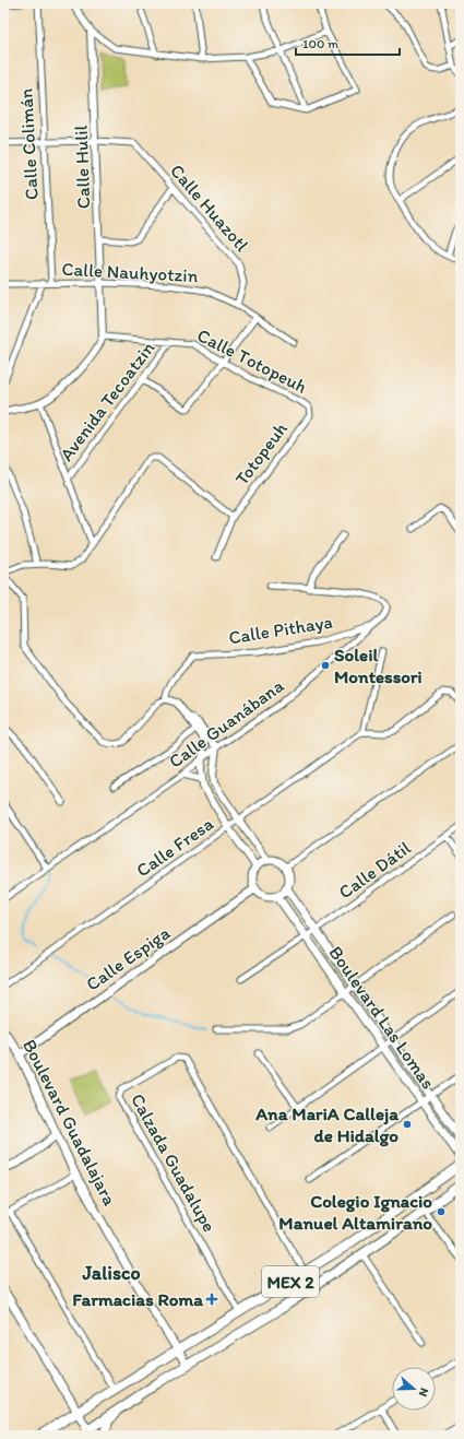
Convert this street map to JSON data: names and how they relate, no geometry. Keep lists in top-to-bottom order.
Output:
{
  "streets": {
    "main road": [
      "Calle Espiga",
      "Boulevard Las Lomas",
      "Boulevard Guadalajara",
      "MEX 2"
    ],
    "street": [
      "Calle Colimán",
      "Calle Hulil",
      "Calle Huazotl",
      "Calle Nauhyotzin",
      "Calle Totopeuh",
      "Avenida Tecoatzin",
      "Totopeuh",
      "Calle Pithaya",
      "Calle Guanábana",
      "Calle Fresa",
      "Calle Dátil",
      "Calzada Guadalupe"
    ]
  },
  "crossings": [
    ["Calle Colimán", "Calle Nauhyotzin"],
    ["Calle Hulil", "Calle Huazotl"],
    ["Calle Hulil", "Calle Nauhyotzin"],
    ["Calle Hulil", "Calle Totopeuh"],
    ["Calle Huazotl", "Calle Nauhyotzin"],
    ["Calle Totopeuh", "Avenida Tecoatzin"],
    ["Calle Totopeuh", "Totopeuh"],
    ["Calle Pithaya", "Calle Guanábana"],
    ["Calle Dátil", "Boulevard Las Lomas"],
    ["Calle Espiga", "Boulevard Las Lomas"],
    ["Calle Espiga", "Boulevard Guadalajara"],
    ["Boulevard Guadalajara", "MEX 2"],
    ["Calzada Guadalupe", "MEX 2"]
  ],
  "districts": ["Jalisco"],
  "places": {
    "other": ["Soleil Montessori", "Ana MariA Calleja de Hidalgo", "Colegio Ignacio Manuel Altamirano"],
    "health": ["Farmacias Roma"]
  },
  "scale_bar": "100 m",
  "north": "right"
}
